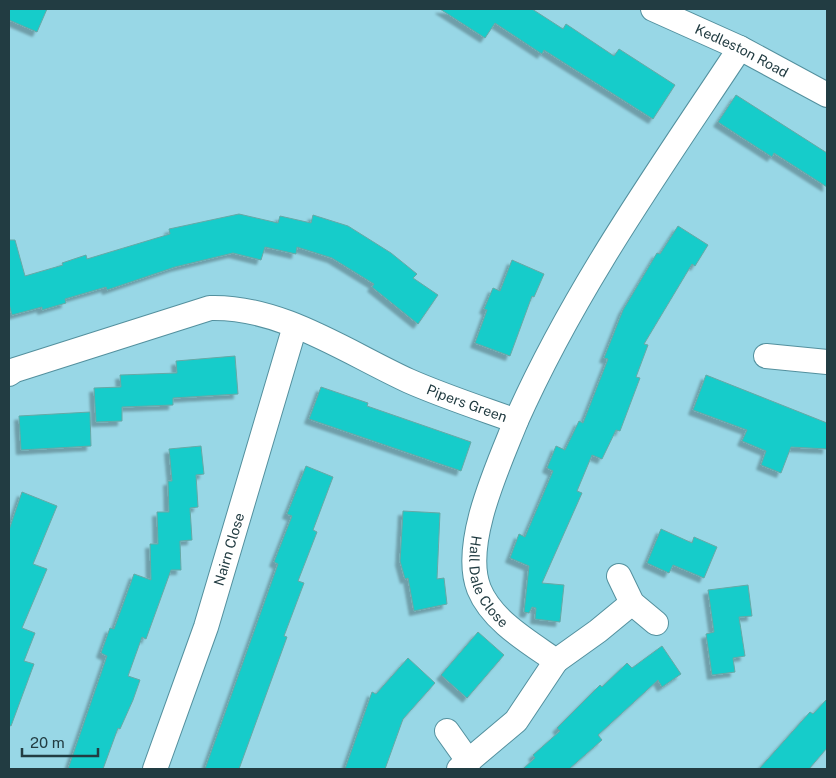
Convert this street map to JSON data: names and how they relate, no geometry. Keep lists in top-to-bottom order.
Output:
{
  "streets": {
    "street": [
      "Kedleston Road",
      "Pipers Green",
      "Nairn Close",
      "Hall Dale Close"
    ]
  },
  "crossings": [
    ["Kedleston Road", "Pipers Green"],
    ["Pipers Green", "Nairn Close"],
    ["Pipers Green", "Hall Dale Close"]
  ],
  "scale_bar": "20 m"
}
